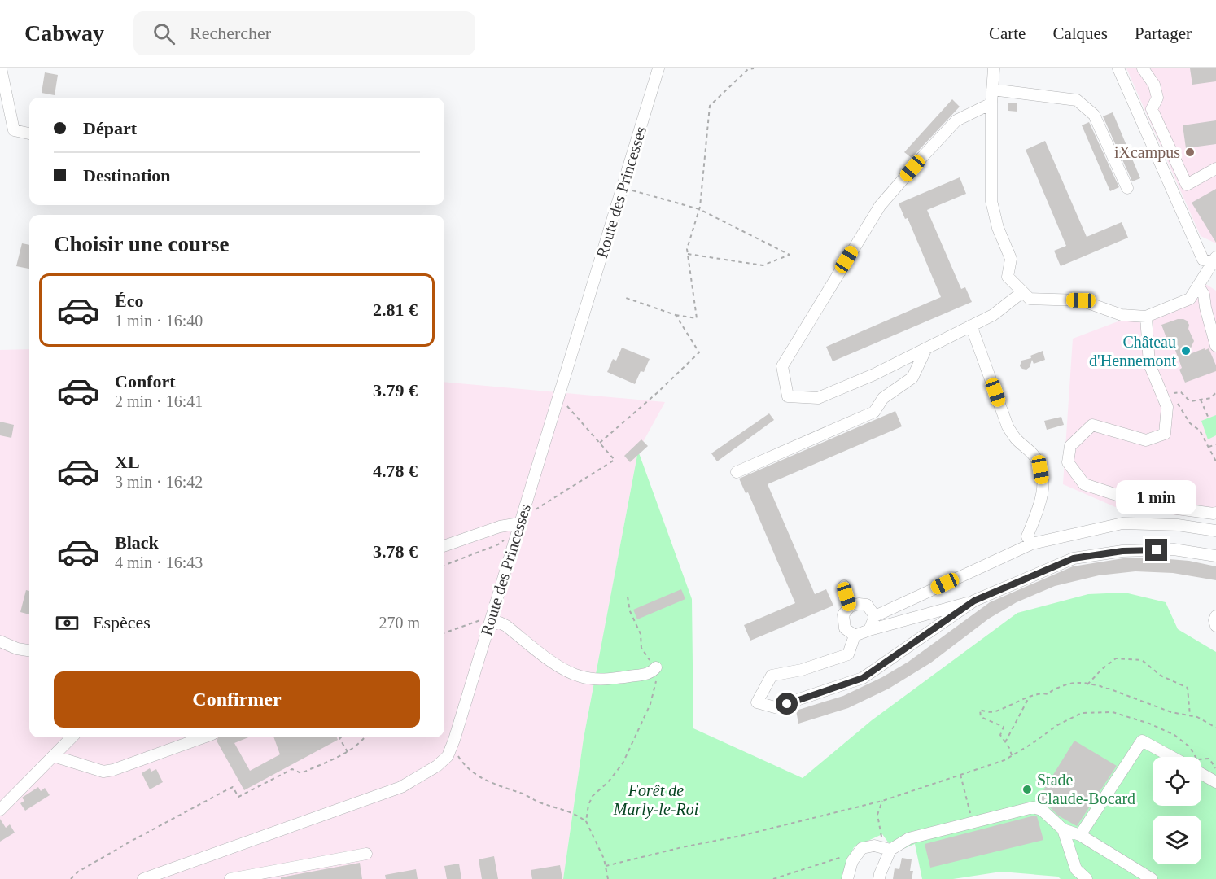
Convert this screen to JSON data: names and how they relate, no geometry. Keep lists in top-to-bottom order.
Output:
{
  "streets": {
    "street": ["Route des Princesses"]
  },
  "parks": ["Forêt de Marly-le-Roi"],
  "places": ["iXcampus", "Château d'Hennemont", "Stade Claude-Bocard"],
  "page": {
    "header": "Cabway",
    "search": "Rechercher",
    "nav": ["Carte", "Calques", "Partager"],
    "banner": ["Départ", "Destination"],
    "heading": "Choisir une course",
    "list": [
      {
        "name": "Éco",
        "note": "1 min · 16:40",
        "value": "2.81 €"
      },
      {
        "name": "Confort",
        "note": "2 min · 16:41",
        "value": "3.79 €"
      },
      {
        "name": "XL",
        "note": "3 min · 16:42",
        "value": "4.78 €"
      },
      {
        "name": "Black",
        "note": "4 min · 16:43",
        "value": "3.78 €"
      }
    ],
    "bubble": "1 min",
    "pay": ["Espèces", "270 m"],
    "buttons": "Confirmer"
  }
}
